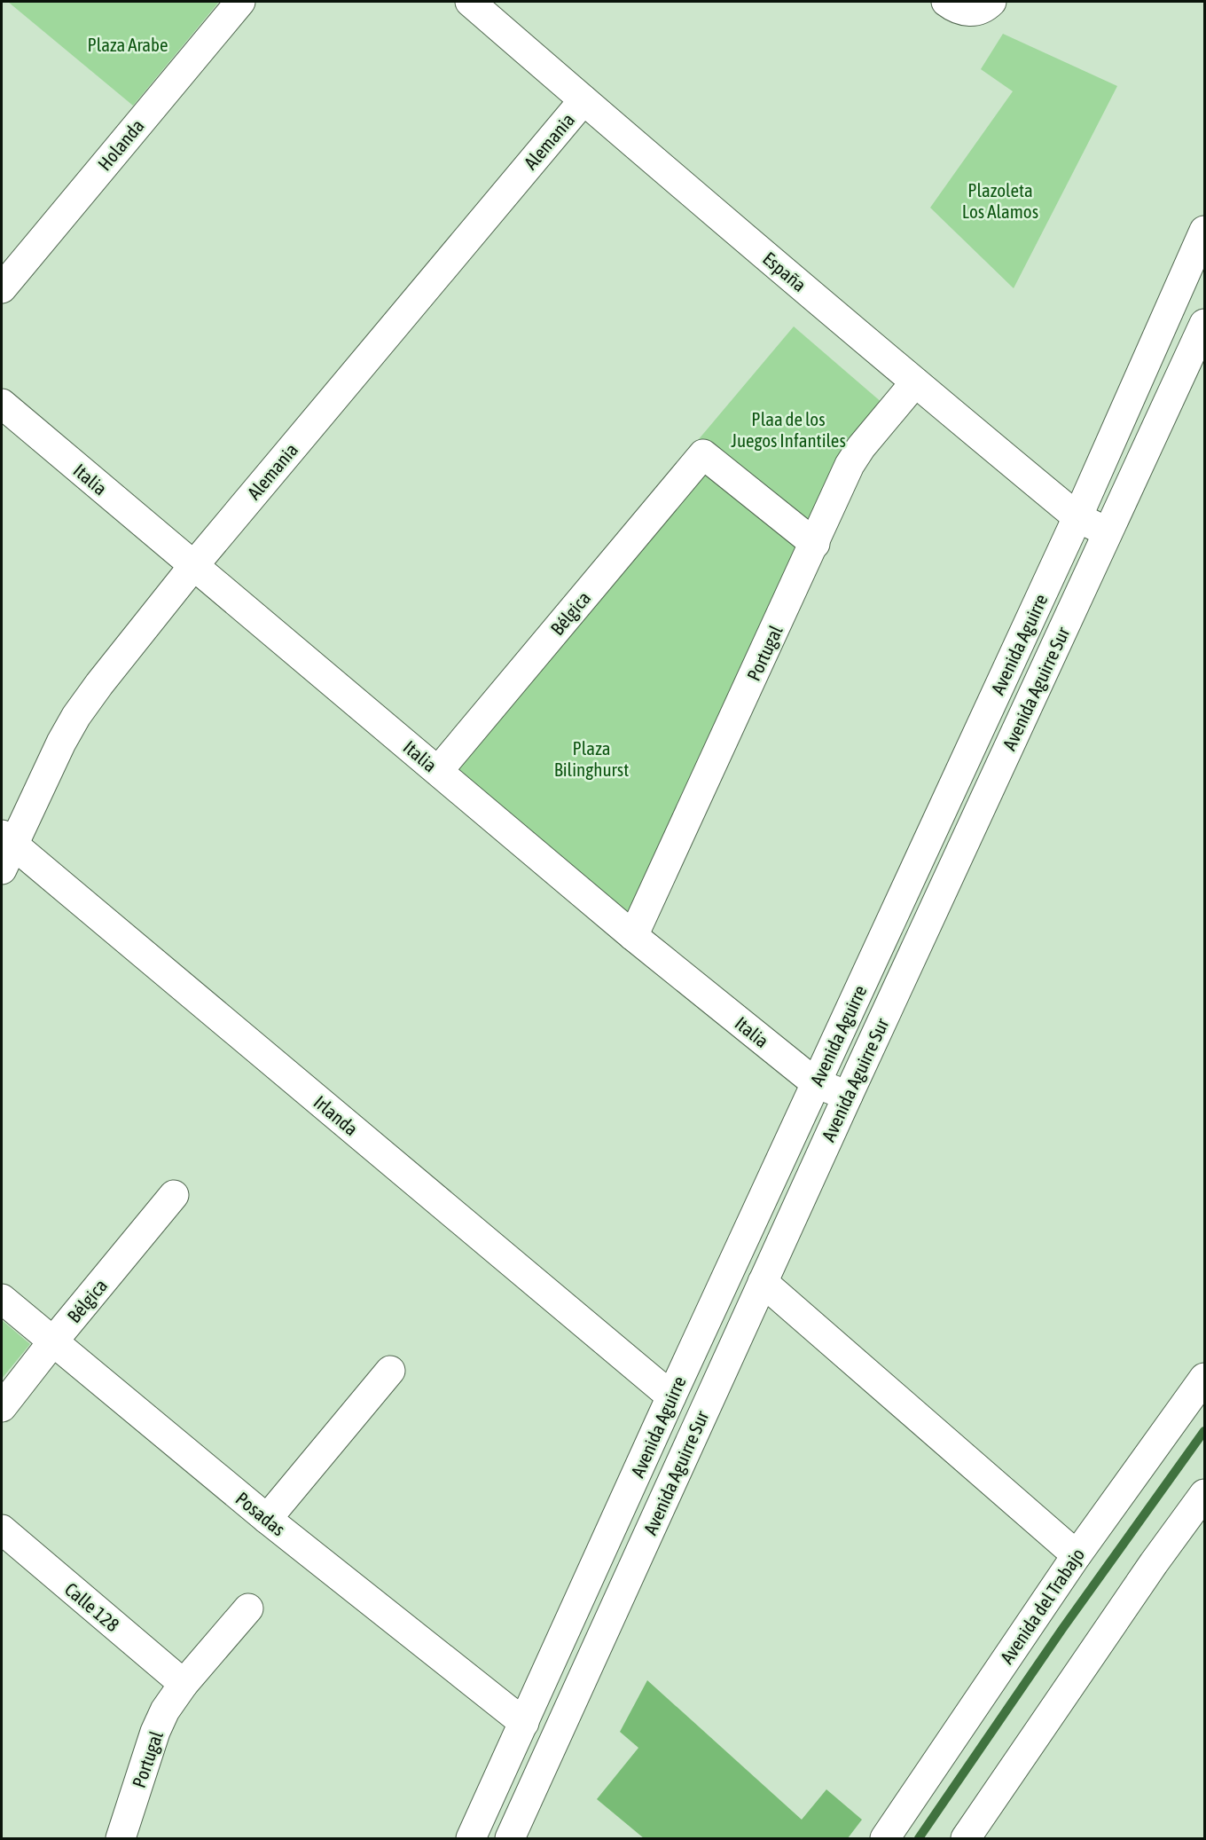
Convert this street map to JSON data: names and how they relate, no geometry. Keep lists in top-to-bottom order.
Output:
{
  "streets": {
    "street": [
      "Alemania",
      "Holanda",
      "España",
      "Italia",
      "Bélgica",
      "Avenida Aguirre",
      "Portugal",
      "Avenida Aguirre Sur",
      "Irlanda",
      "Posadas",
      "Avenida del Trabajo",
      "Calle 128"
    ]
  },
  "crossings": [
    ["Alemania", "España"],
    ["Alemania", "Italia"],
    ["Alemania", "Irlanda"],
    ["España", "Avenida Aguirre"],
    ["España", "Portugal"],
    ["España", "Avenida Aguirre Sur"],
    ["Italia", "Bélgica"],
    ["Italia", "Avenida Aguirre"],
    ["Italia", "Portugal"],
    ["Italia", "Avenida Aguirre Sur"],
    ["Bélgica", "Portugal"],
    ["Bélgica", "Posadas"],
    ["Avenida Aguirre", "Irlanda"],
    ["Avenida Aguirre", "Posadas"],
    ["Portugal", "Calle 128"]
  ],
  "parks": [
    "Plaza Arabe",
    "Plazoleta Los Alamos",
    "Plaa de los Juegos Infantiles",
    "Plaza Bilinghurst"
  ]
}
